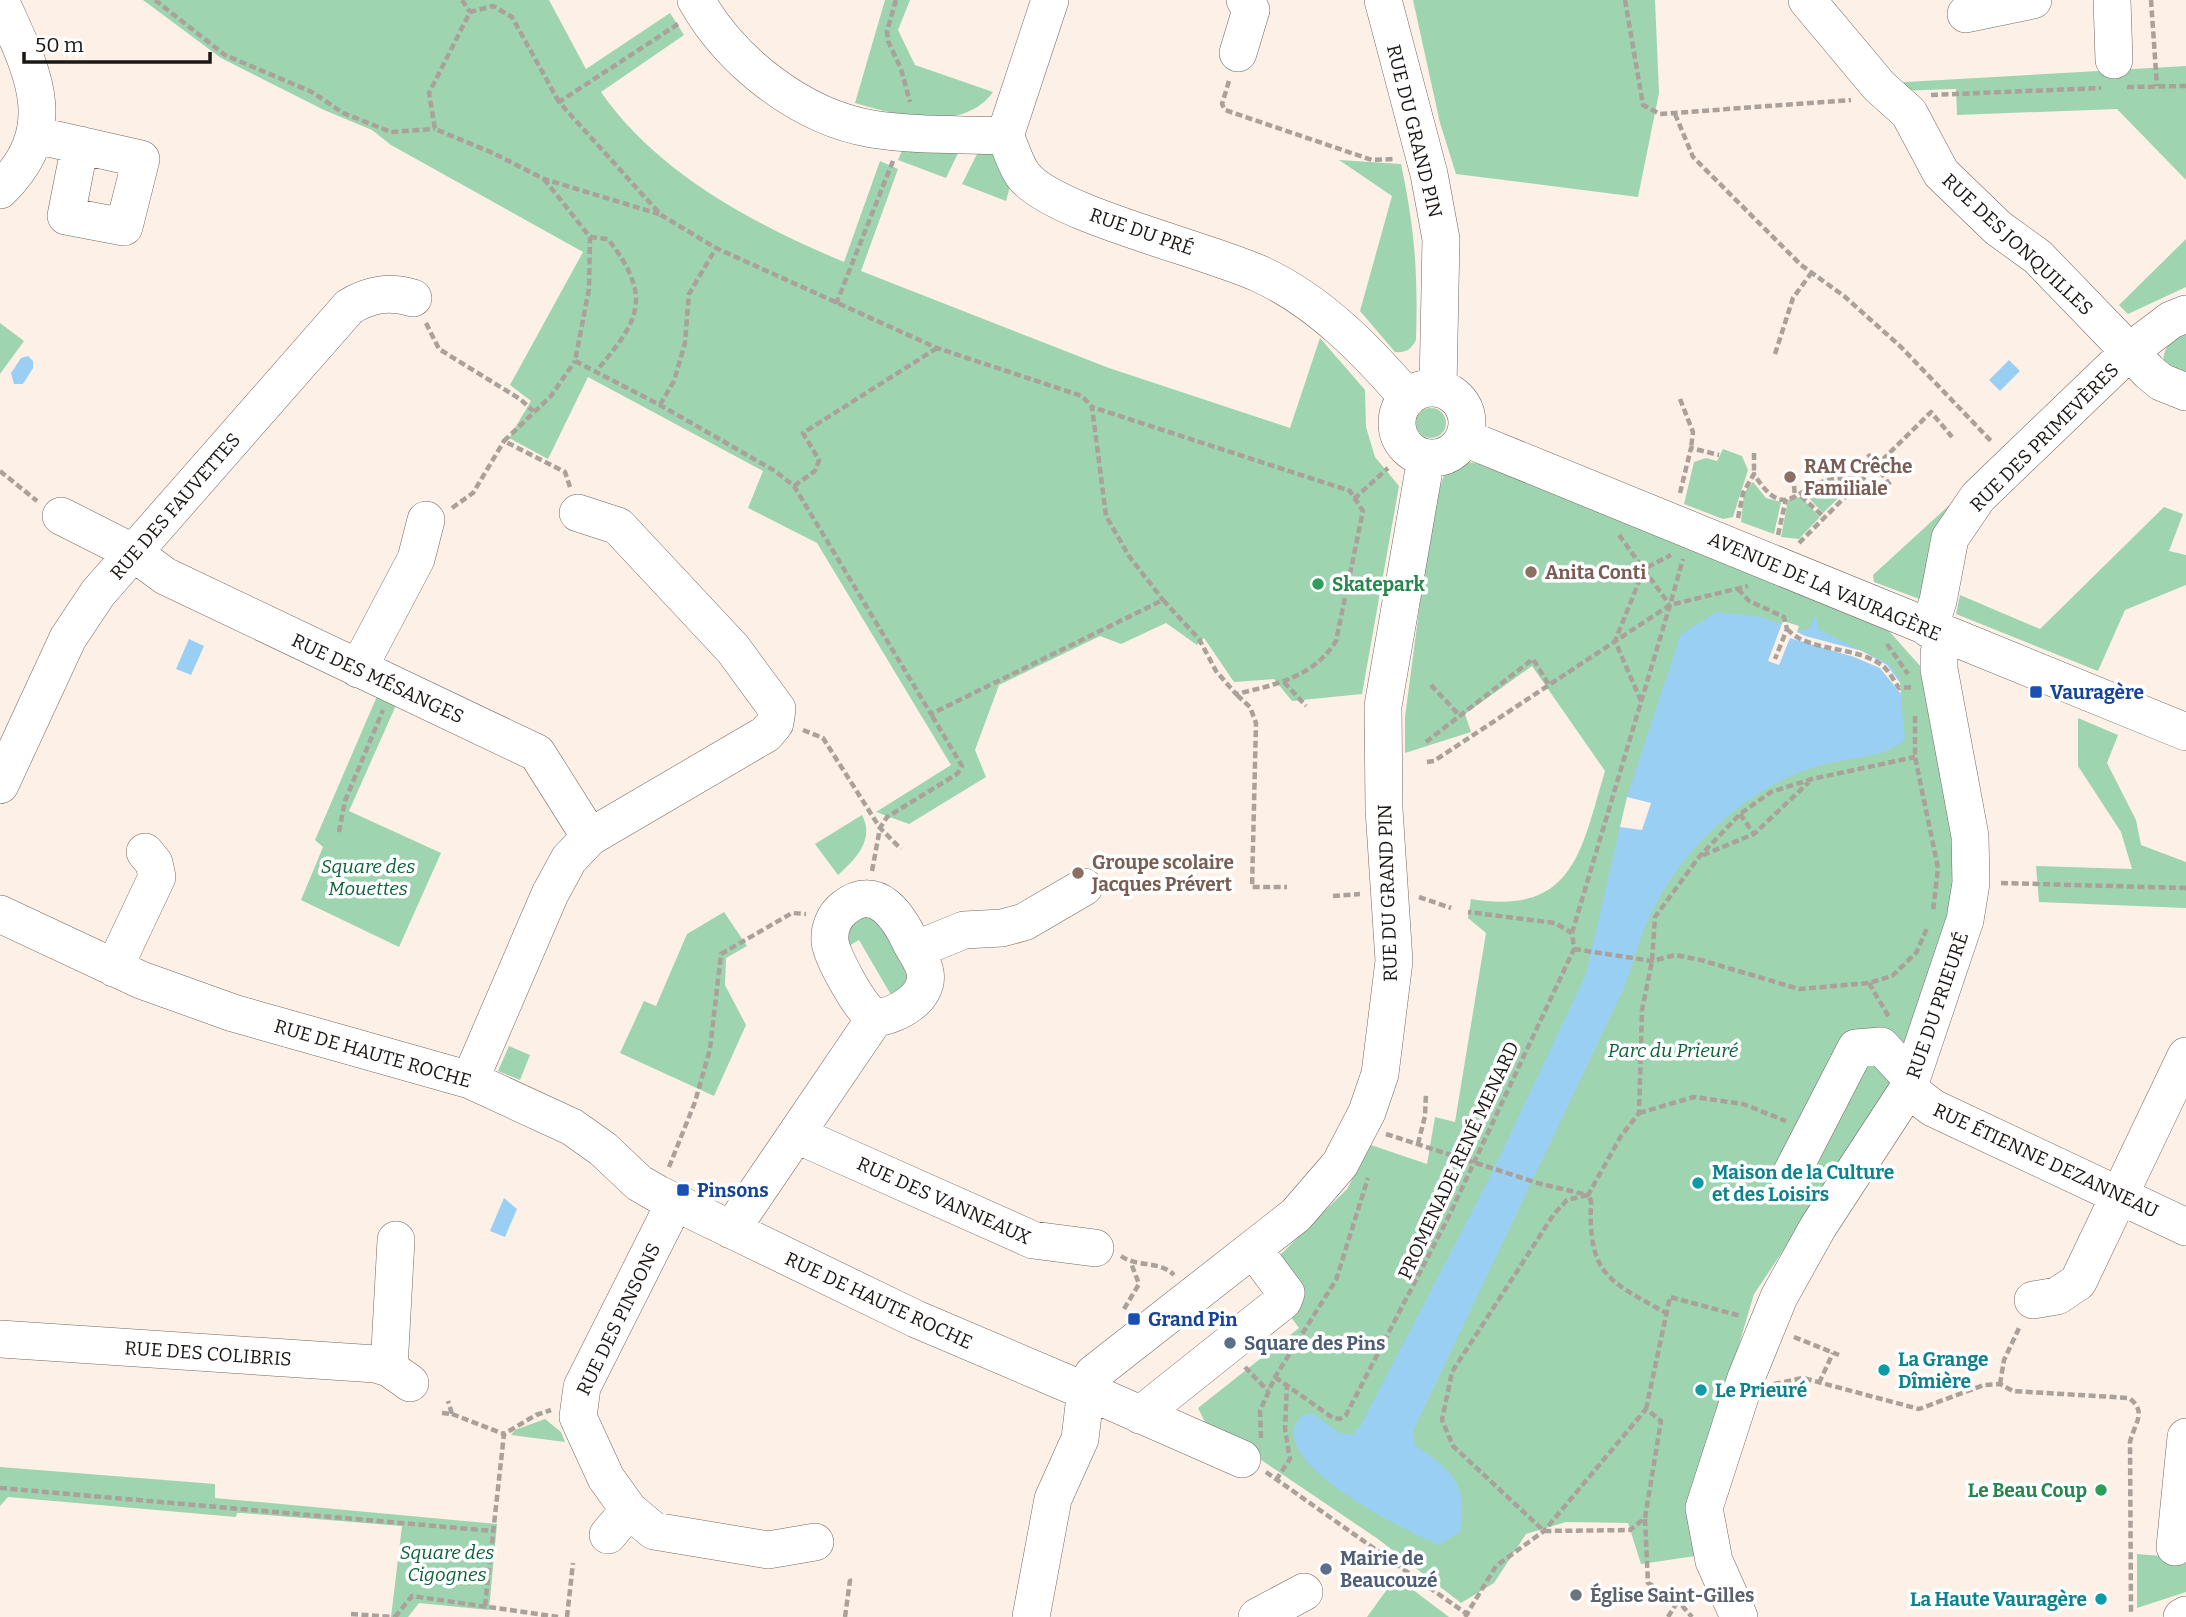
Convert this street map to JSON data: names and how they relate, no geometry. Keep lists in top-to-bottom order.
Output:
{
  "streets": {
    "street": [
      "RUE DU GRAND PIN",
      "RUE DU PRÉ",
      "RUE DES JONQUILLES",
      "RUE DES PRIMEVÈRES",
      "RUE DES FAUVETTES",
      "AVENUE DE LA VAURAGÈRE",
      "RUE DES MÉSANGES",
      "RUE DU PRIEURÉ",
      "RUE DE HAUTE ROCHE",
      "RUE ÉTIENNE DEZANNEAU",
      "RUE DES VANNEAUX",
      "RUE DES PINSONS",
      "RUE DES COLIBRIS"
    ],
    "path": ["PROMENADE RENÉ MENARD"]
  },
  "crossings": [
    ["RUE DU GRAND PIN", "RUE DU PRÉ"],
    ["RUE DU GRAND PIN", "AVENUE DE LA VAURAGÈRE"],
    ["RUE DU GRAND PIN", "RUE DE HAUTE ROCHE"],
    ["RUE DU PRÉ", "AVENUE DE LA VAURAGÈRE"],
    ["RUE DES JONQUILLES", "RUE DES PRIMEVÈRES"],
    ["RUE DES PRIMEVÈRES", "AVENUE DE LA VAURAGÈRE"],
    ["RUE DES PRIMEVÈRES", "RUE DU PRIEURÉ"],
    ["RUE DES FAUVETTES", "RUE DES MÉSANGES"],
    ["AVENUE DE LA VAURAGÈRE", "RUE DU PRIEURÉ"],
    ["RUE DU PRIEURÉ", "RUE ÉTIENNE DEZANNEAU"],
    ["RUE DE HAUTE ROCHE", "RUE DES PINSONS"]
  ],
  "parks": ["Square des Mouettes", "Parc du Prieuré", "Square des Cigognes"],
  "places": {
    "other": [
      "RAM Crêche Familiale",
      "Anita Conti",
      "Skatepark",
      "Groupe scolaire Jacques Prévert",
      "Maison de la Culture et des Loisirs",
      "Square des Pins",
      "La Grange Dîmière",
      "Le Prieuré",
      "Le Beau Coup",
      "Mairie de Beaucouzé",
      "Église Saint-Gilles",
      "La Haute Vauragère"
    ],
    "transit": ["Vauragère", "Pinsons", "Grand Pin"]
  },
  "scale_bar": "50 m"
}
